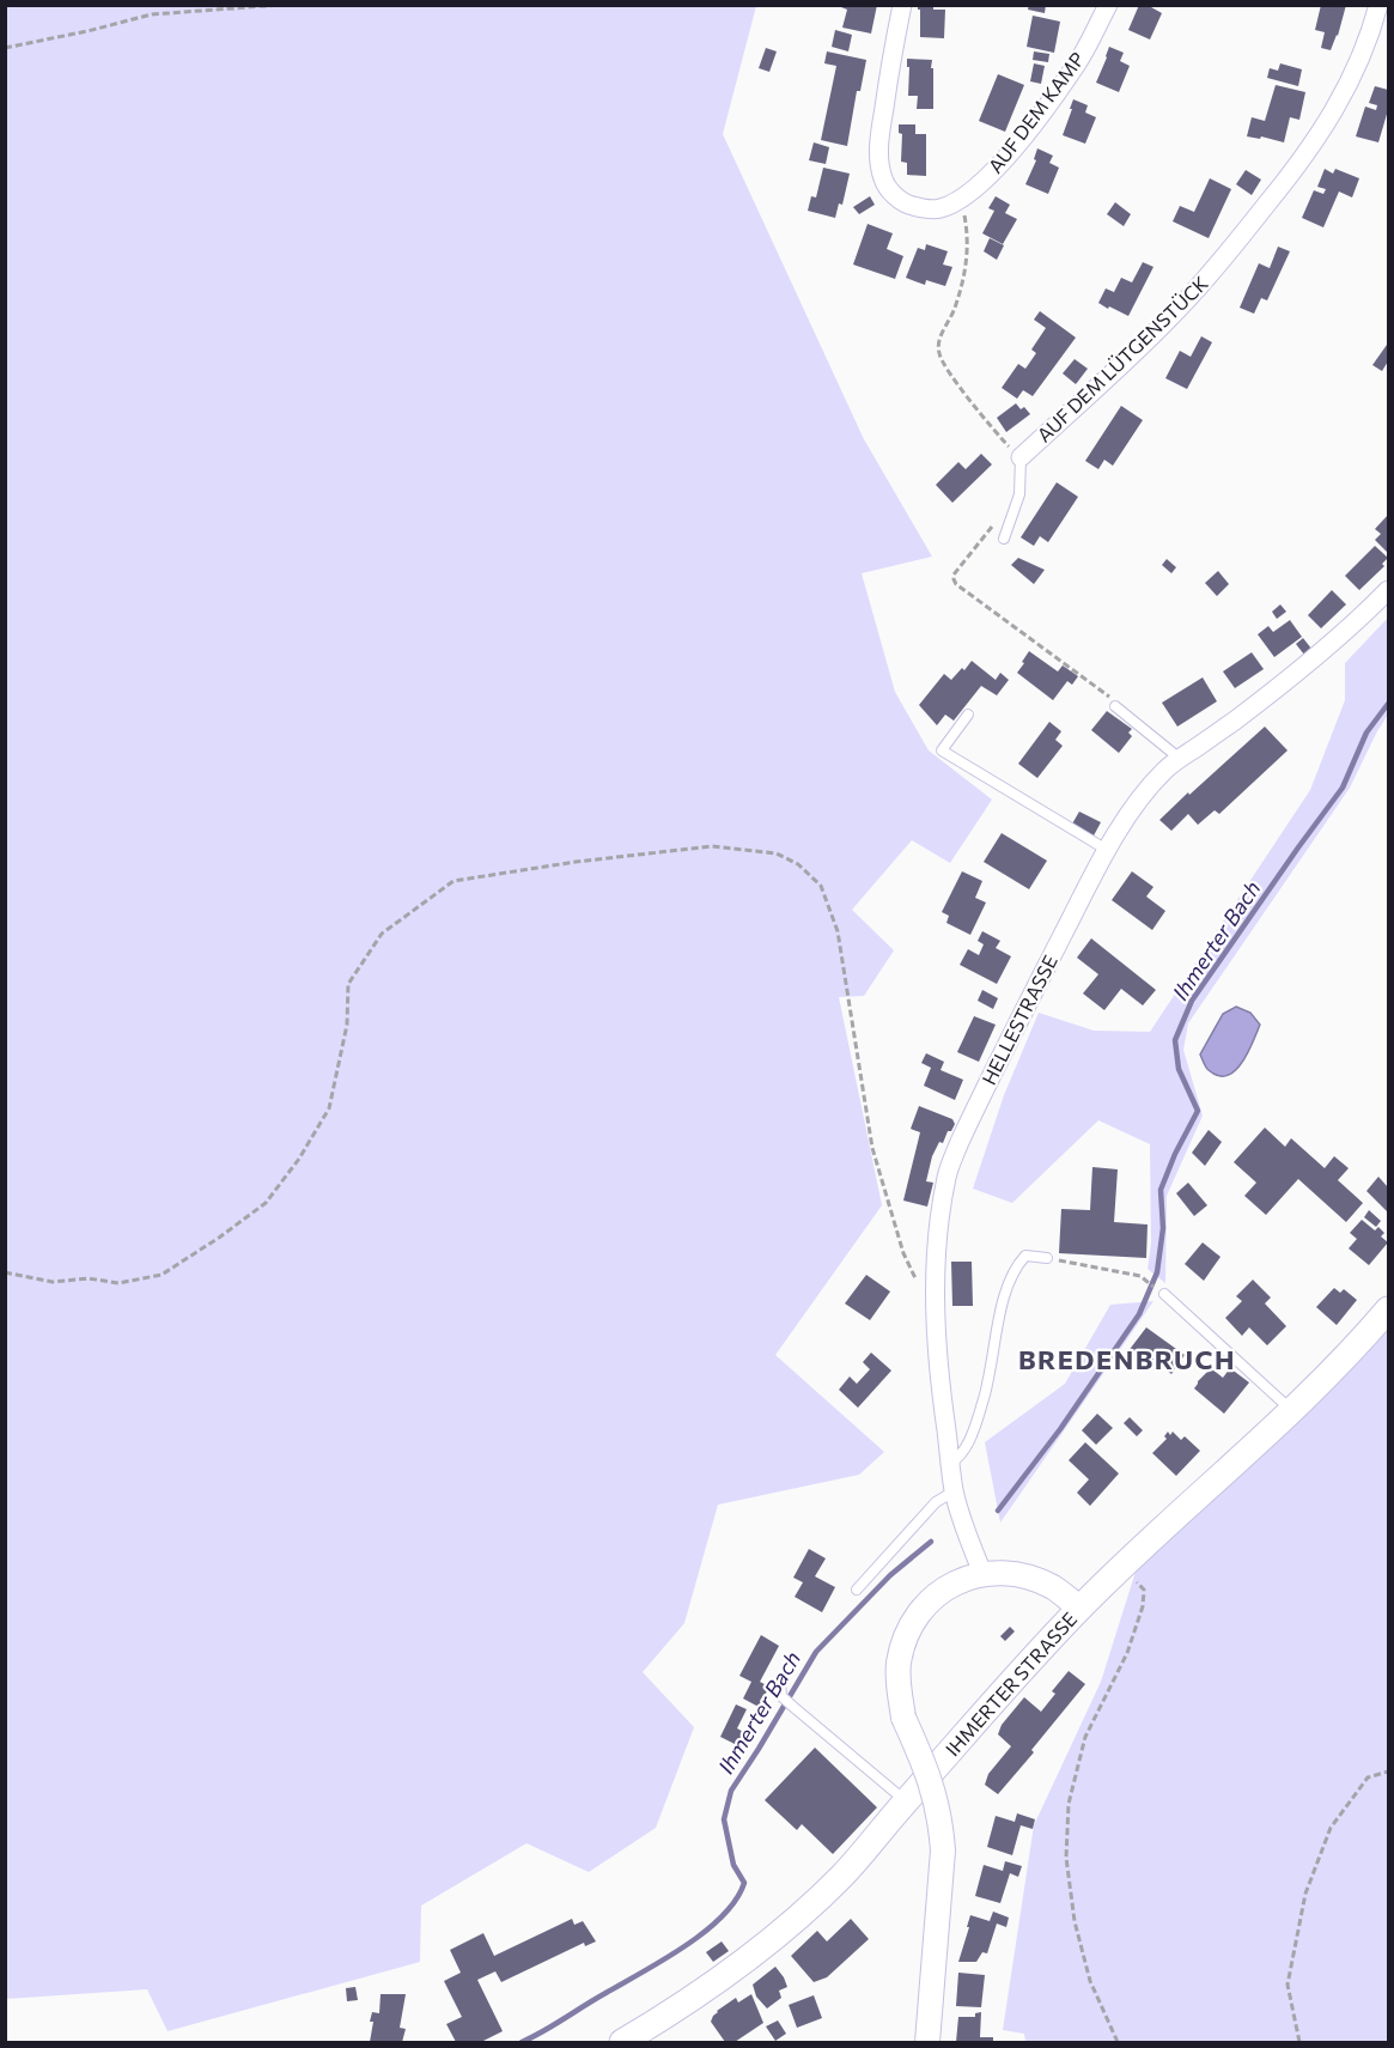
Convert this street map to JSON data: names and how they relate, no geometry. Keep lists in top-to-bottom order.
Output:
{
  "streets": {
    "main road": ["IHMERTER STRASSE"],
    "street": ["AUF DEM KAMP", "AUF DEM LÜTGENSTÜCK", "HELLESTRASSE"]
  },
  "districts": ["BREDENBRUCH"],
  "water": ["Ihmerter Bach"]
}
